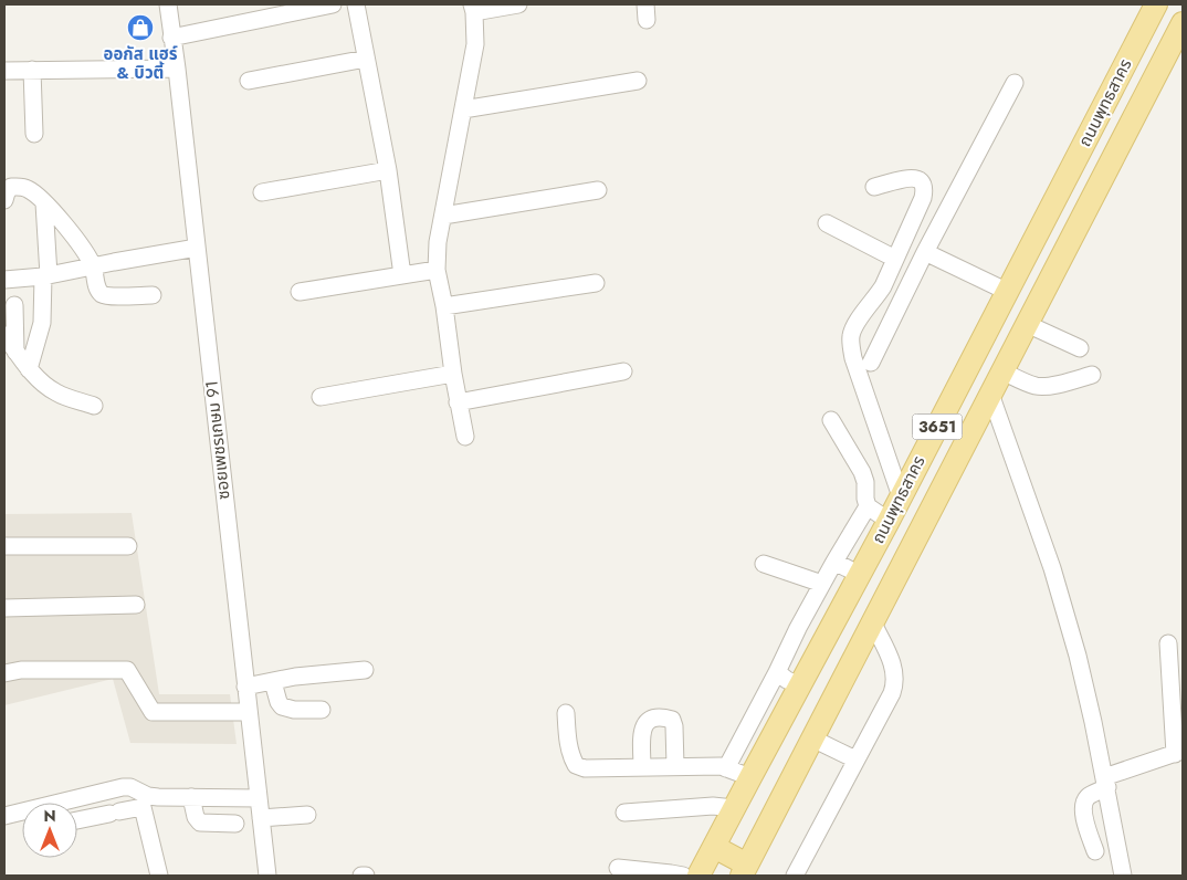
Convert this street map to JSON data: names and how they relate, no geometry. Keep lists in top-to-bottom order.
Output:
{
  "streets": {
    "main road": ["ถนนพุทธสาคร", "3651"],
    "street": ["ซอยเพชรเกษม 91"]
  },
  "places": {
    "shop": ["ออกัส แฮร์ & บิวตี้"]
  },
  "north": "top"
}
